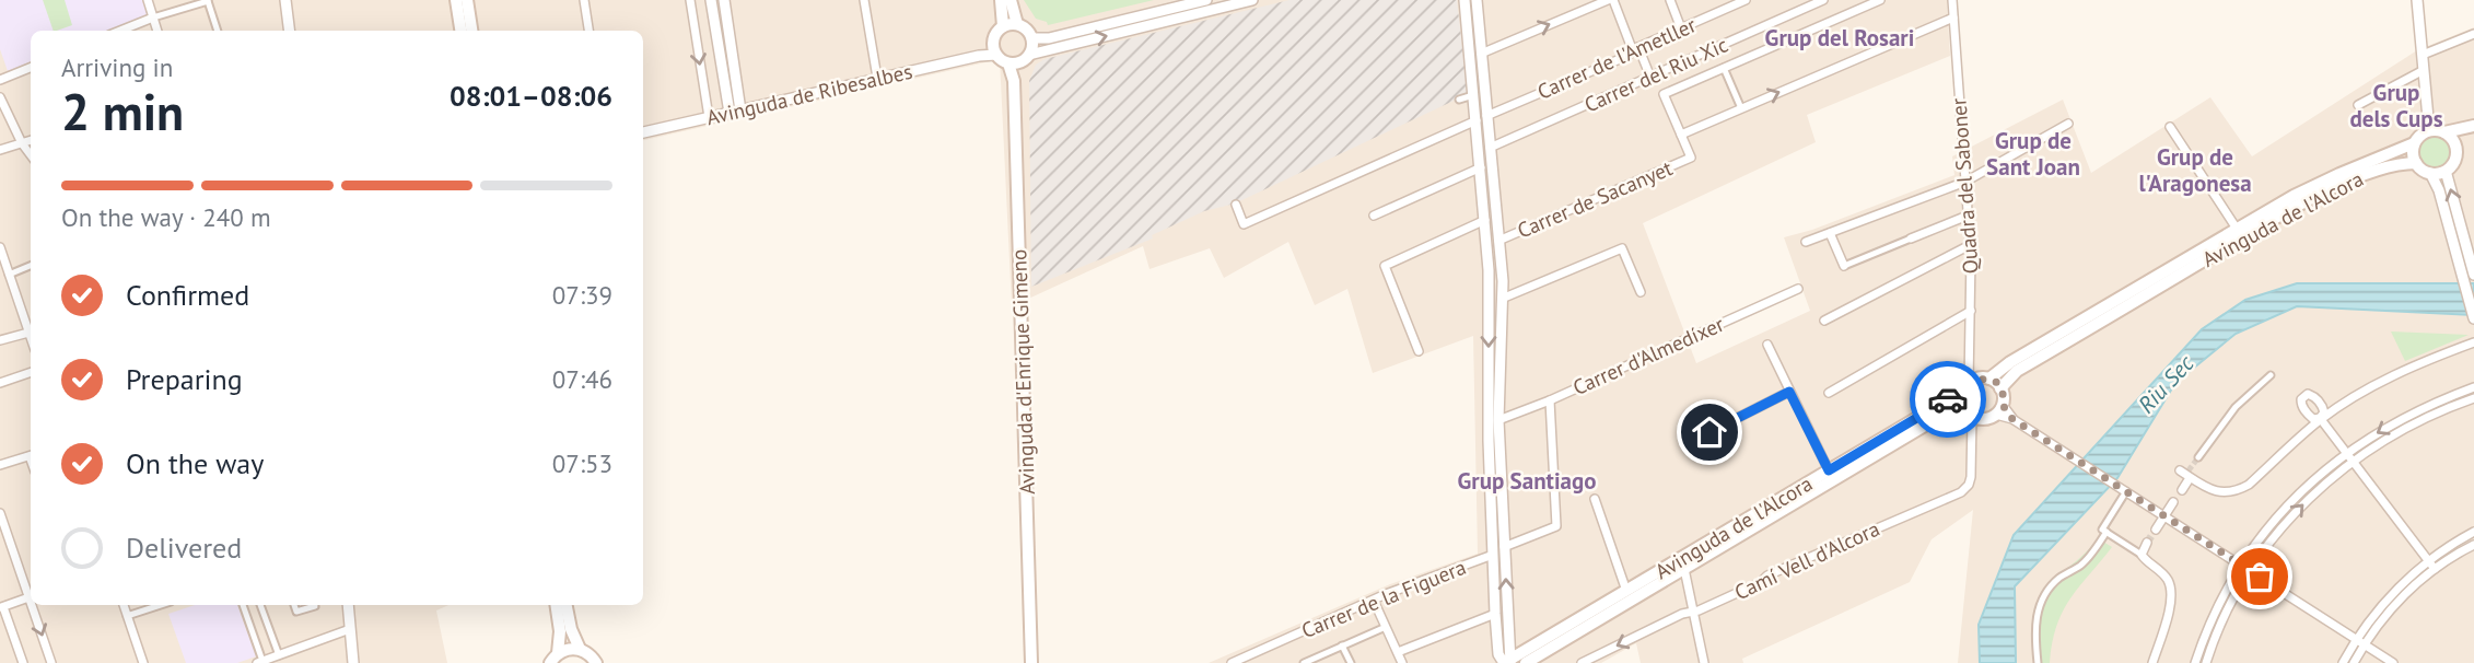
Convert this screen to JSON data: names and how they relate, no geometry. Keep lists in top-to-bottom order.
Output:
{
  "streets": {
    "main road": ["Avinguda de l'Alcora", "Avinguda d'Enrique Gimeno"],
    "street": [
      "Carrer de l'Ametller",
      "Carrer del Riu Xic",
      "Avinguda de Ribesalbes",
      "Quadra del Saboner",
      "Carrer de Sacanyet",
      "Carrer d'Almedíxer",
      "Camí Vell d'Alcora",
      "Carrer de la Figuera"
    ]
  },
  "crossings": [
    ["Avinguda de Ribesalbes", "Avinguda d'Enrique Gimeno"],
    ["Quadra del Saboner", "Avinguda de l'Alcora"],
    ["Quadra del Saboner", "Camí Vell d'Alcora"],
    ["Avinguda de l'Alcora", "Camí Vell d'Alcora"]
  ],
  "districts": [
    "Grup del Rosari",
    "Grup dels Cups",
    "Grup de Sant Joan",
    "Grup de l'Aragonesa",
    "Grup Santiago"
  ],
  "water": ["Riu Sec"],
  "page": {
    "heading": ["2 min", "Arriving in", "08:01–08:06"],
    "bar": "On the way · 240 m",
    "list": [
      ["Confirmed", "07:39"],
      ["Preparing", "07:46"],
      ["On the way", "07:53"],
      "Delivered"
    ]
  }
}
